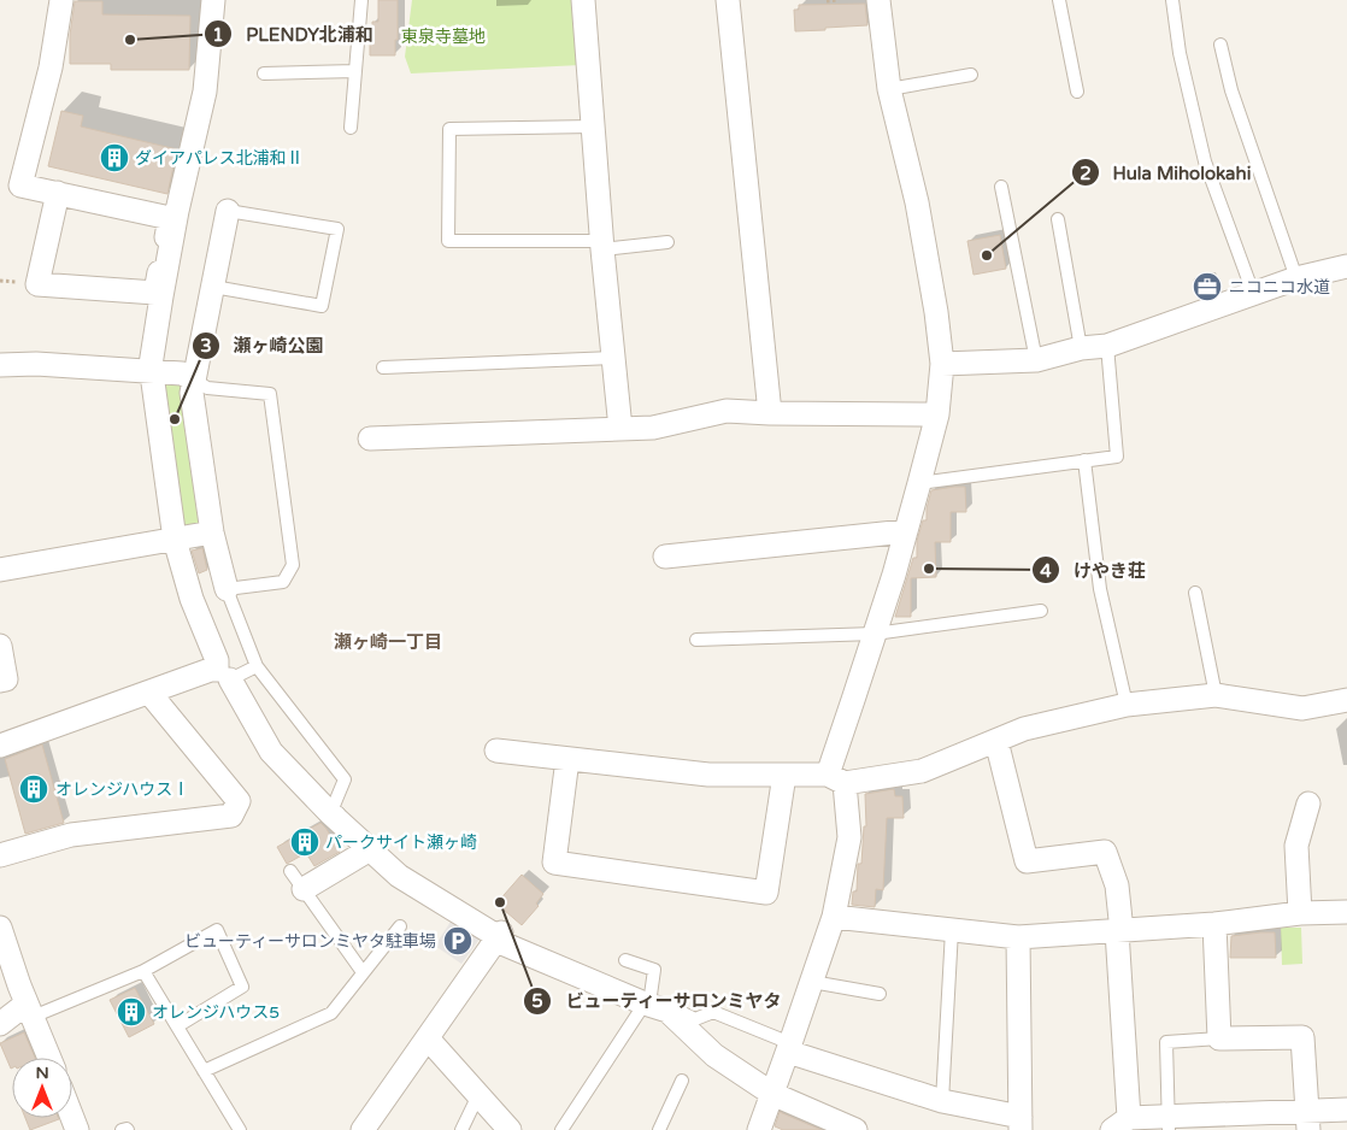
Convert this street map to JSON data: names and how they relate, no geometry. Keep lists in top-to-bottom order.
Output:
{
  "districts": ["瀬ヶ崎一丁目"],
  "parks": ["東泉寺墓地"],
  "places": {
    "other": [
      "PLENDY北浦和",
      "Hula Miholokahi",
      "瀬ヶ崎公園",
      "けやき荘",
      "ビューティーサロンミヤタ"
    ],
    "building": [
      "ダイアパレス北浦和Ⅱ",
      "オレンジハウスⅠ",
      "パークサイト瀬ヶ崎",
      "オレンジハウス5"
    ],
    "office": ["ニコニコ水道"],
    "parking": ["ビューティーサロンミヤタ駐車場"]
  },
  "north": "top"
}
